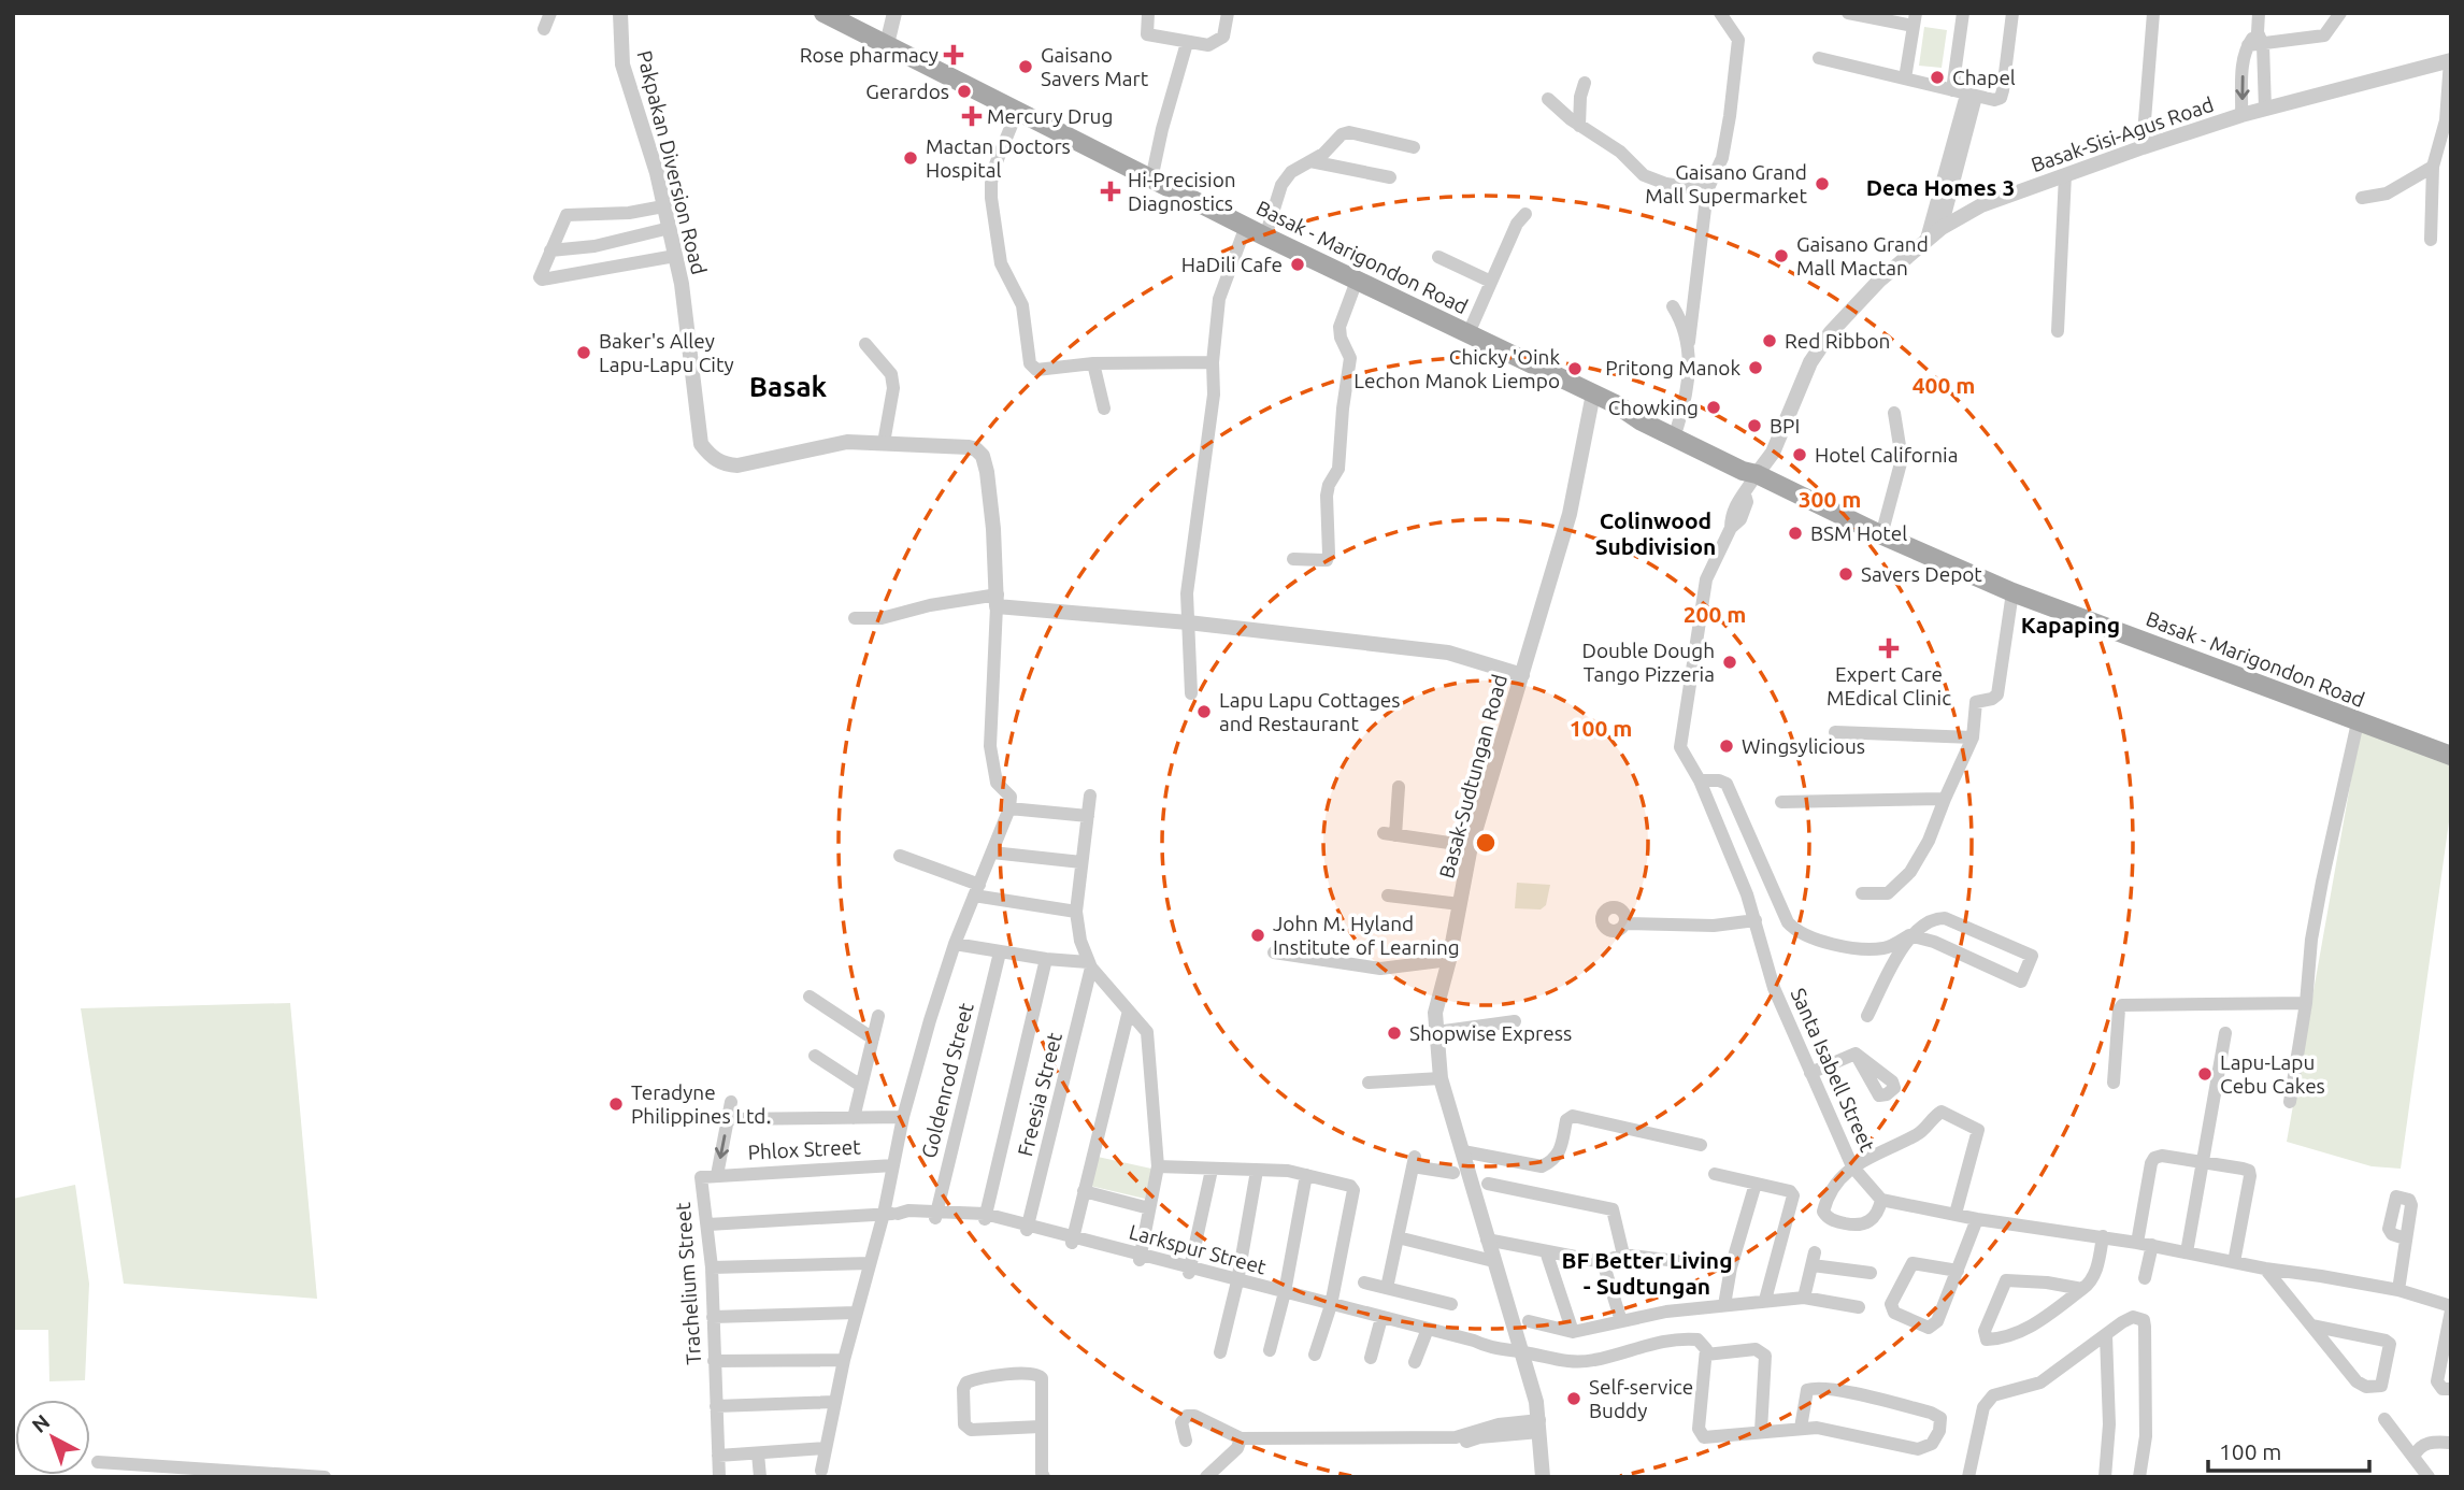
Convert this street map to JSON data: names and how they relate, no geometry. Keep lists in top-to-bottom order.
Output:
{
  "streets": {
    "main road": ["Basak - Marigondon Road"],
    "street": [
      "Basak-Sisi-Agus Road",
      "Pakpakan Diversion Road",
      "Basak-Sudtungan Road",
      "Santa Isabell Street",
      "Goldenrod Street",
      "Freesia Street",
      "Phlox Street",
      "Larkspur Street",
      "Trachelium Street"
    ]
  },
  "crossings": [
    ["Basak-Sisi-Agus Road", "Basak - Marigondon Road"],
    ["Basak-Sisi-Agus Road", "Santa Isabell Street"],
    ["Basak - Marigondon Road", "Basak-Sudtungan Road"],
    ["Basak - Marigondon Road", "Santa Isabell Street"],
    ["Basak-Sudtungan Road", "Larkspur Street"],
    ["Goldenrod Street", "Larkspur Street"],
    ["Freesia Street", "Larkspur Street"],
    ["Phlox Street", "Trachelium Street"],
    ["Larkspur Street", "Trachelium Street"]
  ],
  "districts": [
    "Deca Homes 3",
    "Basak",
    "Colinwood Subdivision",
    "Kapaping",
    "BF Better Living - Sudtungan"
  ],
  "places": {
    "health": [
      "Rose pharmacy",
      "Mercury Drug",
      "Hi-Precision Diagnostics",
      "Expert Care MEdical Clinic"
    ],
    "other": [
      "Gaisano Savers Mart",
      "Chapel",
      "Gerardos",
      "Mactan Doctors Hospital",
      "Gaisano Grand Mall Supermarket",
      "Gaisano Grand Mall Mactan",
      "HaDili Cafe",
      "Red Ribbon",
      "Baker's Alley Lapu-Lapu City",
      "Pritong Manok",
      "Chicky 'Oink Lechon Manok Liempo",
      "Chowking",
      "BPI",
      "Hotel California",
      "BSM Hotel",
      "Savers Depot",
      "Double Dough Tango Pizzeria",
      "Lapu Lapu Cottages and Restaurant",
      "Wingsylicious",
      "John M. Hyland Institute of Learning",
      "Shopwise Express",
      "Lapu-Lapu Cebu Cakes",
      "Teradyne Philippines Ltd.",
      "Self-service Buddy"
    ]
  },
  "scale_bar": "100 m",
  "north": "top left",
  "rings": [
    "400 m",
    "300 m",
    "200 m",
    "100 m"
  ]
}
